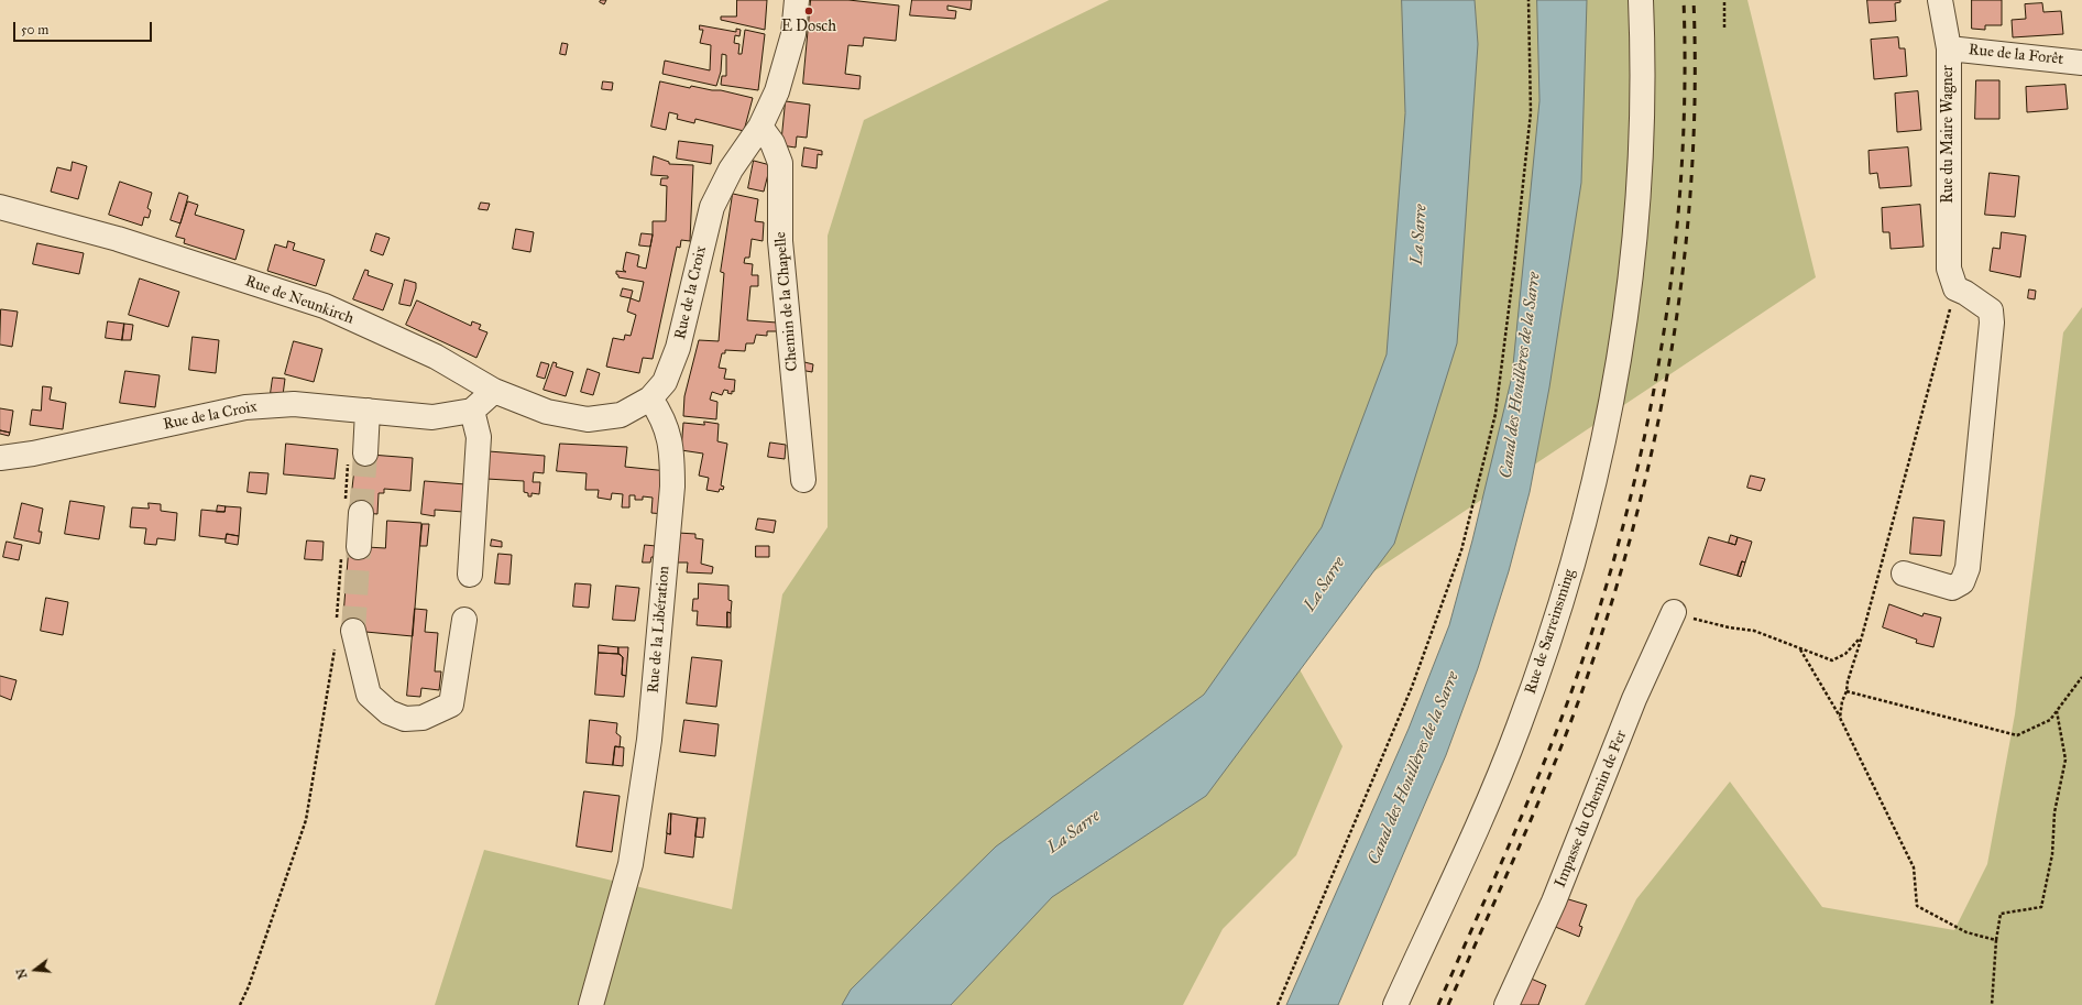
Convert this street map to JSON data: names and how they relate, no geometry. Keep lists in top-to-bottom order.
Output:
{
  "streets": {
    "street": [
      "Rue de la Forêt",
      "Rue du Maire Wagner",
      "Rue de la Croix",
      "Rue de Neunkirch",
      "Chemin de la Chapelle",
      "Rue de la Libération",
      "Rue de Sarreinsming",
      "Impasse du Chemin de Fer"
    ]
  },
  "crossings": [
    ["Rue de la Forêt", "Rue du Maire Wagner"],
    ["Rue de la Croix", "Rue de Neunkirch"],
    ["Rue de la Croix", "Chemin de la Chapelle"],
    ["Rue de la Croix", "Rue de la Libération"]
  ],
  "water": ["La Sarre", "Canal des Houillères de la Sarre"],
  "places": ["E Dosch"],
  "scale_bar": "50 m",
  "north": "left"
}
